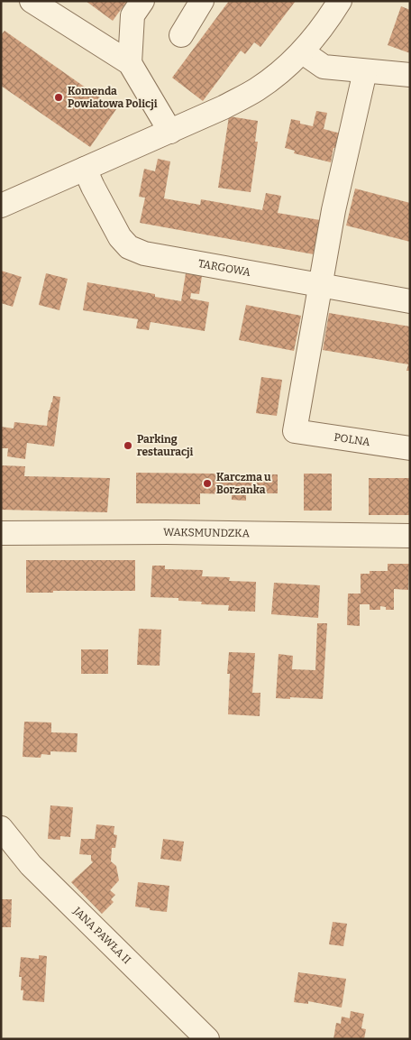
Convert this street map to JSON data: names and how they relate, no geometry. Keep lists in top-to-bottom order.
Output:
{
  "streets": {
    "street": [
      "TARGOWA",
      "POLNA",
      "WAKSMUNDZKA",
      "JANA PAWŁA II"
    ]
  },
  "crossings": [
    ["TARGOWA", "POLNA"]
  ],
  "places": ["Komenda Powiatowa Policji", "Parking restauracji", "Karczma u Borzanka"]
}
